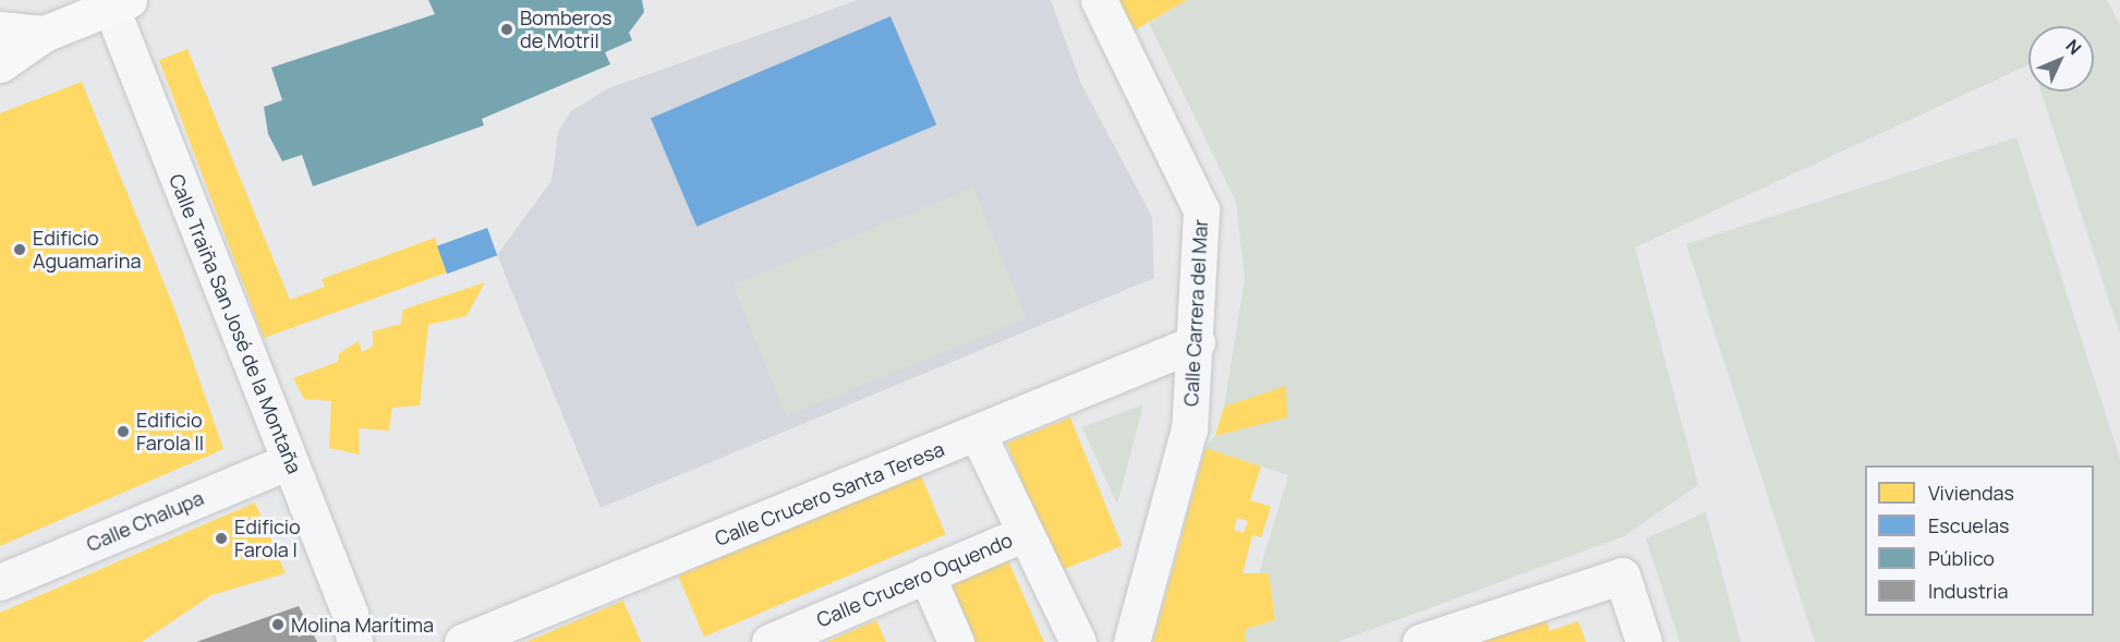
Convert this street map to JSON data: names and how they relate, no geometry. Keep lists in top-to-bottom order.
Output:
{
  "streets": {
    "street": [
      "Calle Carrera del Mar",
      "Calle Traiña San José de la Montaña",
      "Calle Crucero Santa Teresa",
      "Calle Chalupa",
      "Calle Crucero Oquendo"
    ]
  },
  "crossings": [
    ["Calle Carrera del Mar", "Calle Crucero Santa Teresa"],
    ["Calle Traiña San José de la Montaña", "Calle Chalupa"]
  ],
  "places": [
    "Bomberos de Motril",
    "Edificio Aguamarina",
    "Edificio Farola II",
    "Edificio Farola I",
    "Molina Marítima"
  ],
  "legend": [
    "Viviendas",
    "Escuelas",
    "Público",
    "Industria"
  ],
  "north": "top right"
}
